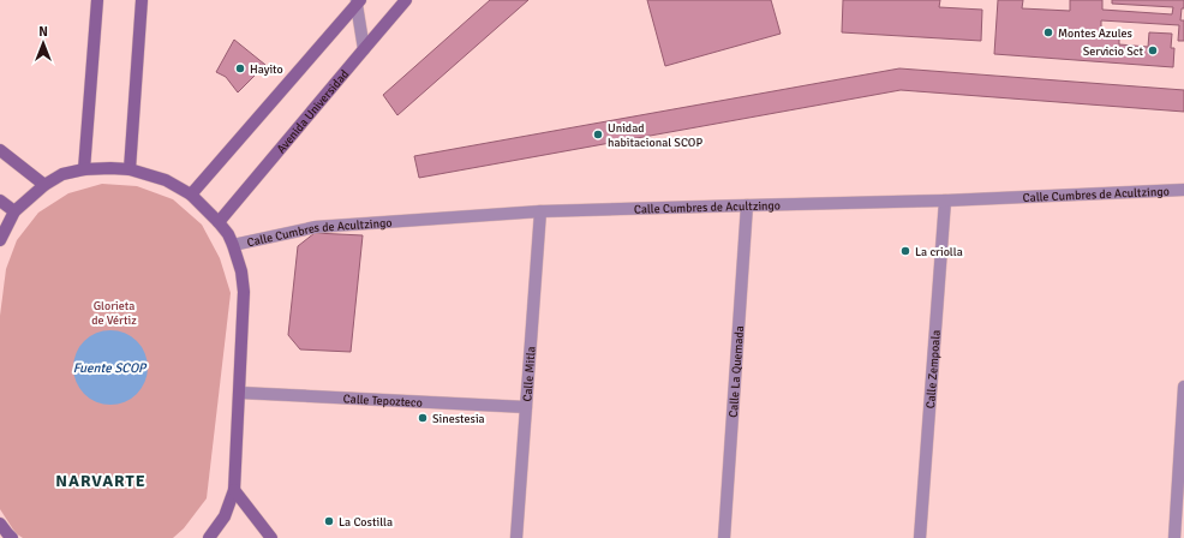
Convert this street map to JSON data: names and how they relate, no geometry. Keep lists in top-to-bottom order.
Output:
{
  "streets": {
    "main road": ["Avenida Universidad"],
    "street": [
      "Calle Cumbres de Acultzingo",
      "Calle Zempoala",
      "Calle La Quemada",
      "Calle Mitla",
      "Calle Tepozteco"
    ]
  },
  "crossings": [
    ["Calle Cumbres de Acultzingo", "Calle Zempoala"],
    ["Calle Cumbres de Acultzingo", "Calle La Quemada"],
    ["Calle Cumbres de Acultzingo", "Calle Mitla"],
    ["Calle Mitla", "Calle Tepozteco"]
  ],
  "districts": ["NARVARTE"],
  "water": ["Fuente SCOP"],
  "parks": ["Glorieta de Vértiz"],
  "places": [
    "Montes Azules",
    "Servicio Sct",
    "Hayito",
    "Unidad habitacional SCOP",
    "La criolla",
    "Sinestesia",
    "La Costilla"
  ],
  "north": "top"
}
